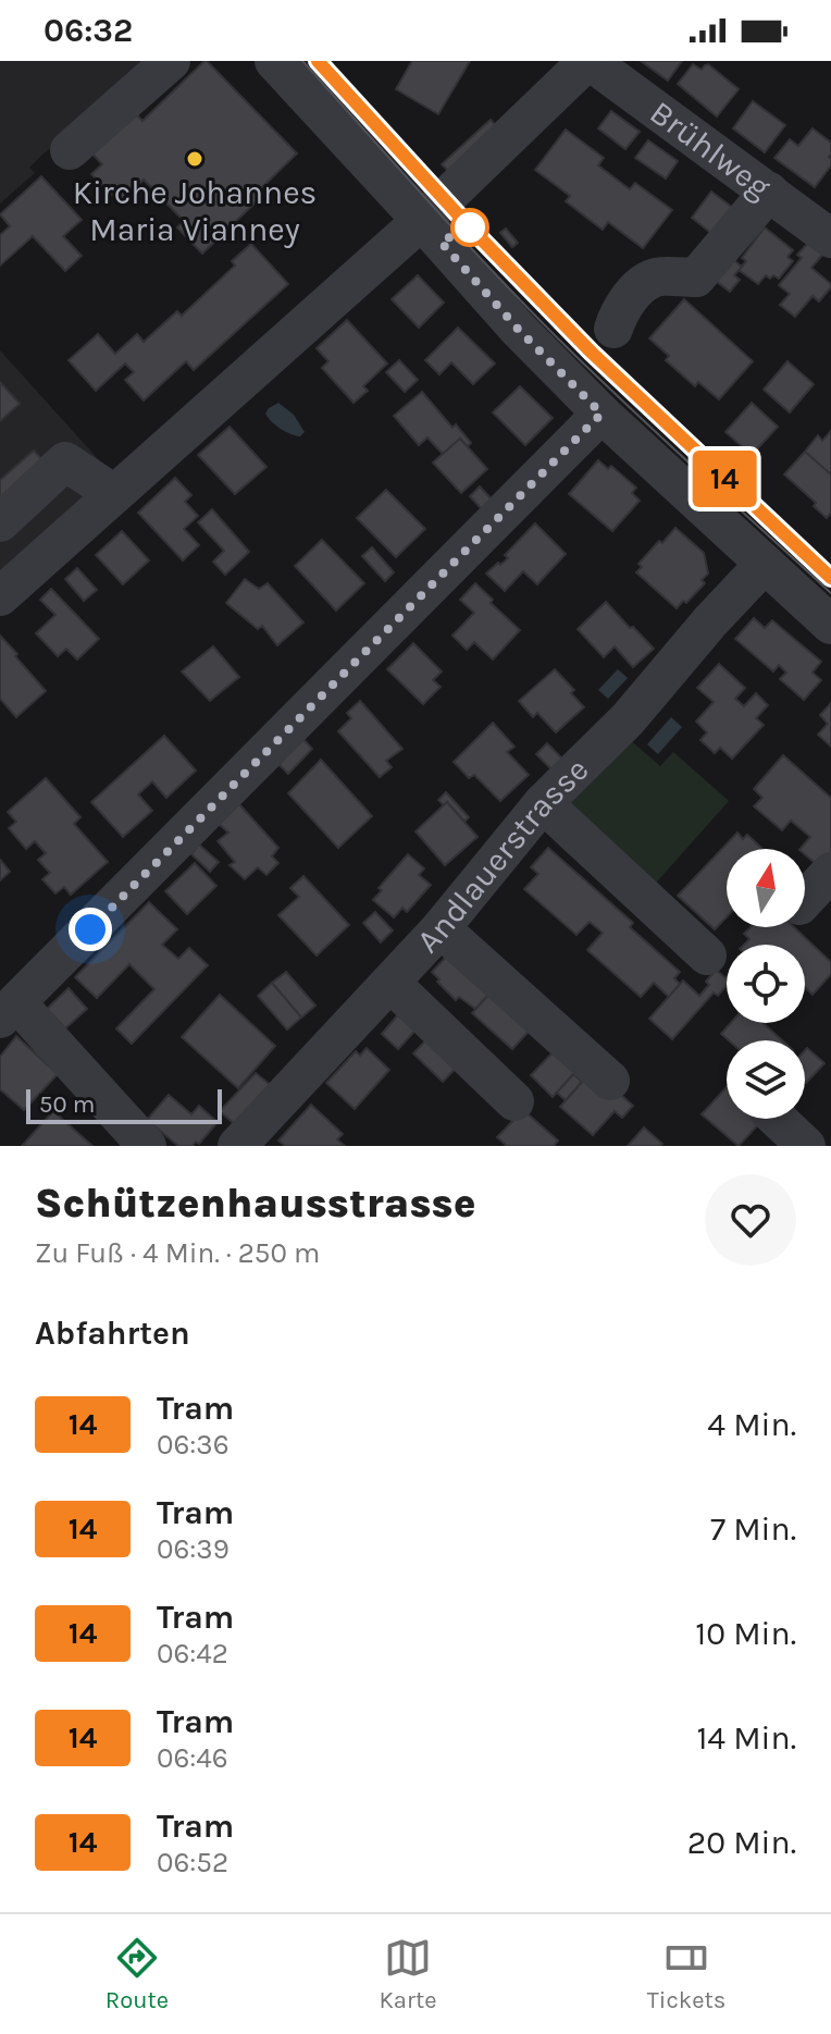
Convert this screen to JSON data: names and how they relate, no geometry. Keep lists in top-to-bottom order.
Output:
{
  "streets": {
    "street": ["Brühlweg", "Andlauerstrasse"]
  },
  "places": ["Kirche Johannes Maria Vianney"],
  "lines": ["tram line 14"],
  "scale_bar": "50 m",
  "north": "top",
  "page": {
    "status": "06:32",
    "on_map": "14",
    "scale": "50 m",
    "heading": [
      ["Schützenhausstrasse", "Zu Fuß · 4 Min. · 250 m"],
      "Abfahrten"
    ],
    "list": [
      {
        "mark": "14",
        "name": "Tram",
        "note": "06:36",
        "value": "4 Min."
      },
      {
        "mark": "14",
        "name": "Tram",
        "note": "06:39",
        "value": "7 Min."
      },
      {
        "mark": "14",
        "name": "Tram",
        "note": "06:42",
        "value": "10 Min."
      },
      {
        "mark": "14",
        "name": "Tram",
        "note": "06:46",
        "value": "14 Min."
      },
      {
        "mark": "14",
        "name": "Tram",
        "note": "06:52",
        "value": "20 Min."
      }
    ],
    "tabs": ["Route", "Karte", "Tickets"]
  }
}
